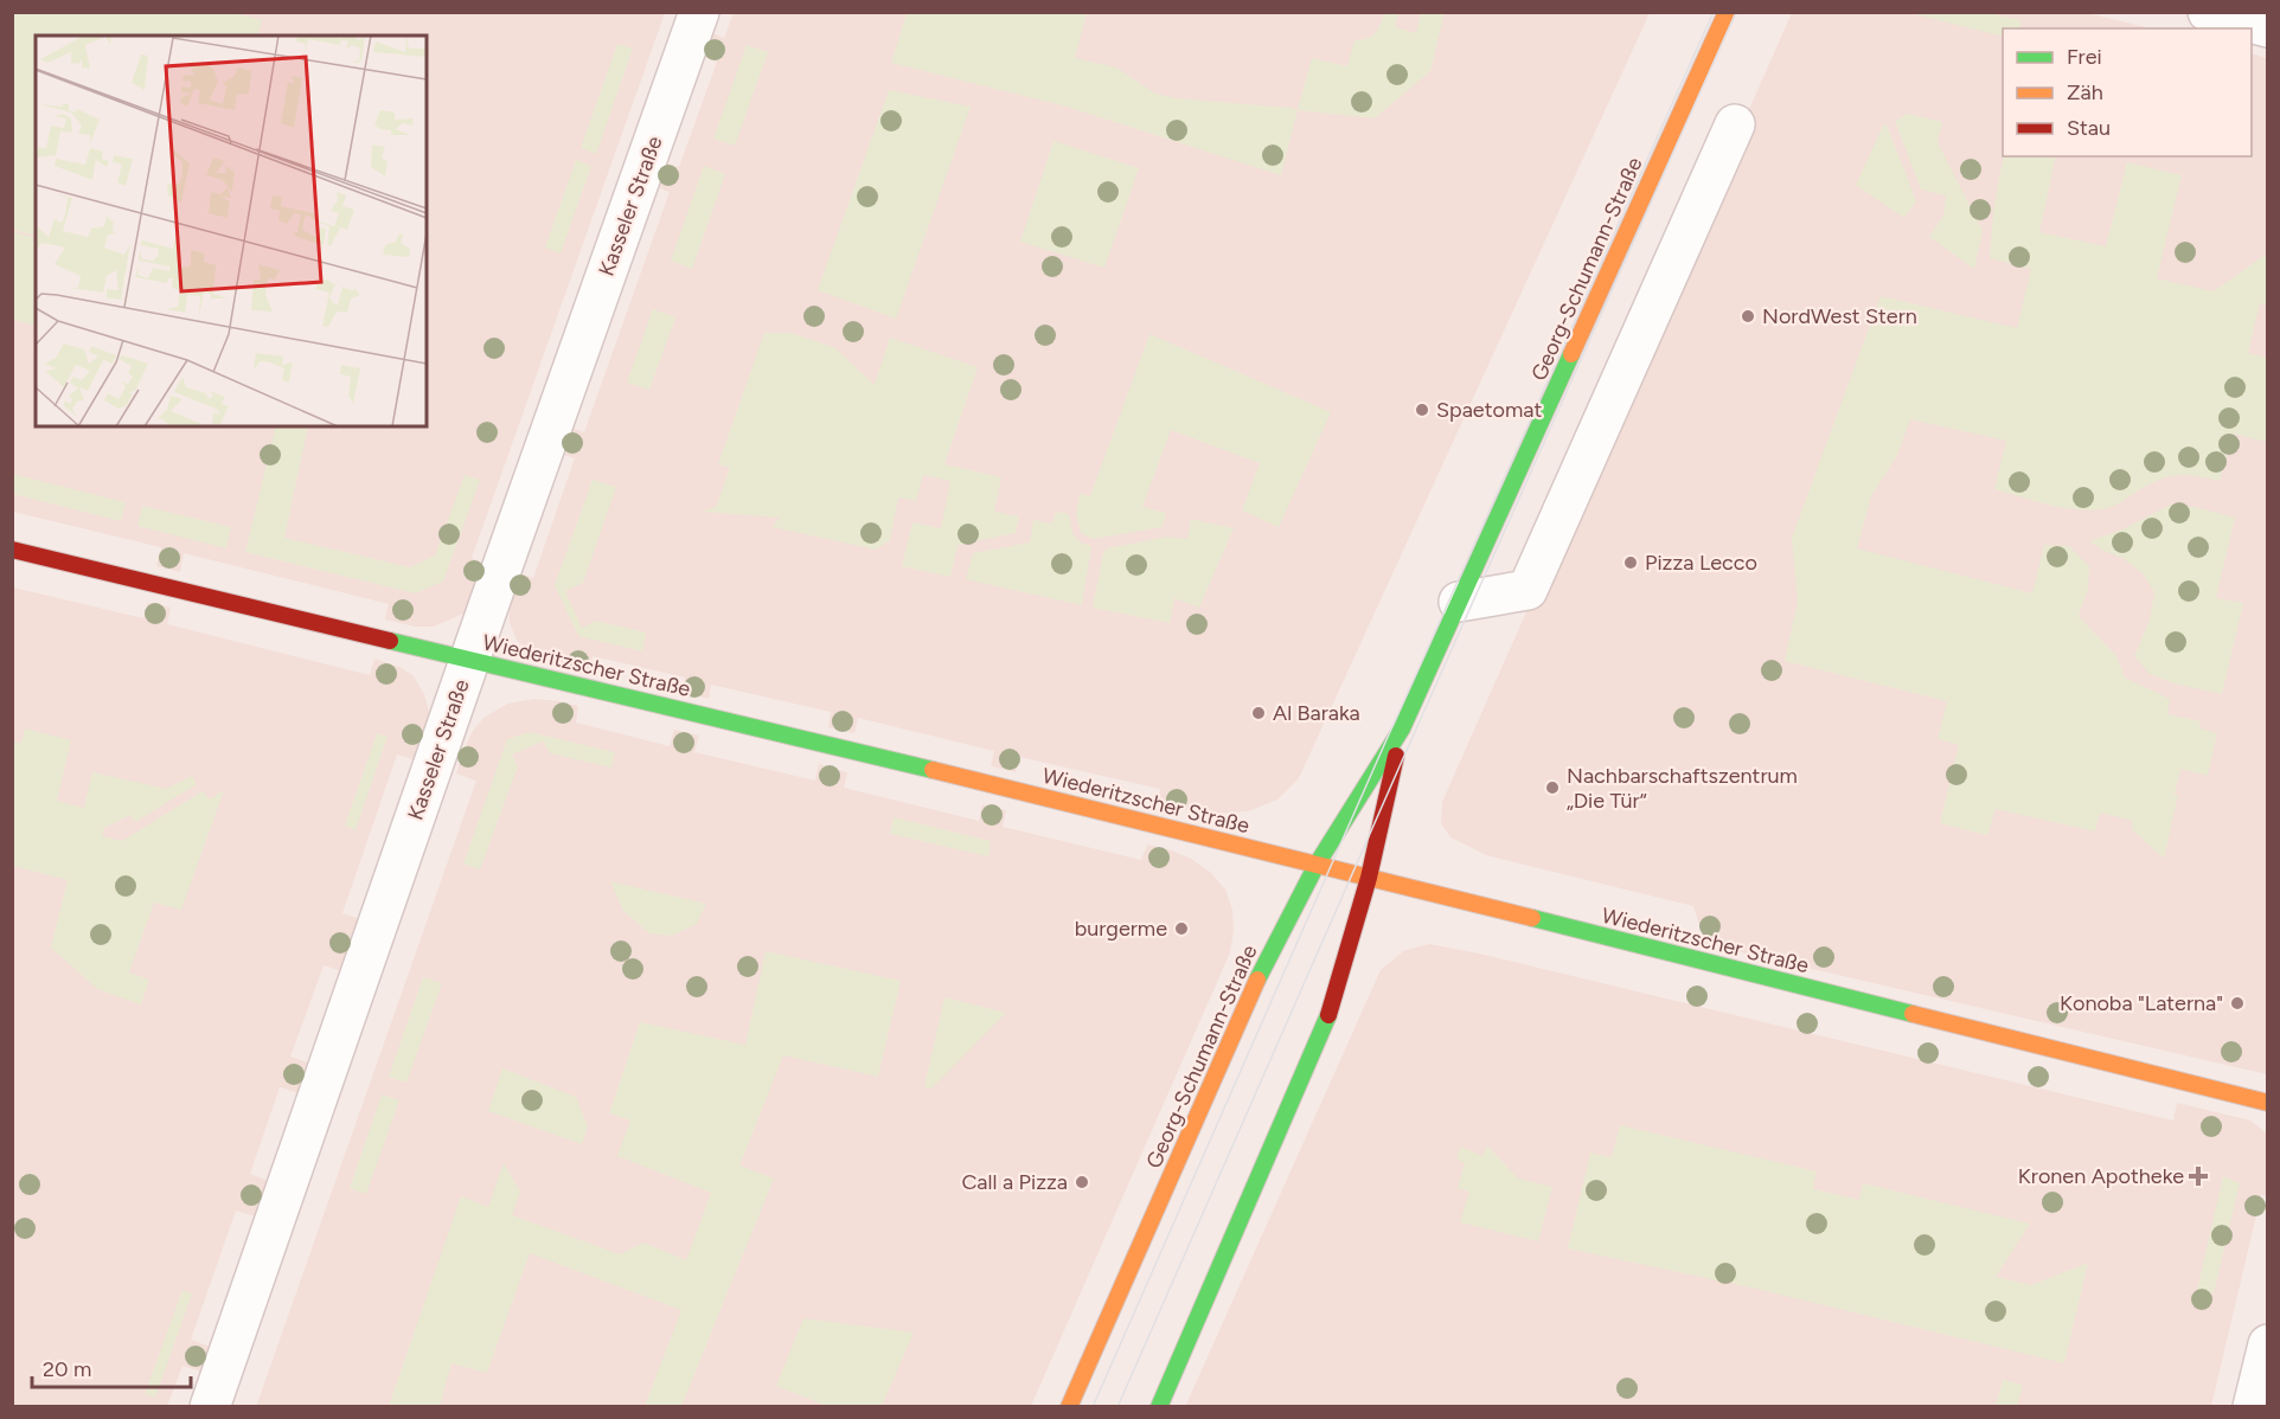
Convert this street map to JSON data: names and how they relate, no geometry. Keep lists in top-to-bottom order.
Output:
{
  "streets": {
    "street": ["Kasseler Straße", "Georg-Schumann-Straße", "Wiederitzscher Straße"]
  },
  "crossings": [
    ["Kasseler Straße", "Wiederitzscher Straße"],
    ["Georg-Schumann-Straße", "Wiederitzscher Straße"]
  ],
  "places": {
    "other": [
      "NordWest Stern",
      "Spaetomat",
      "Pizza Lecco",
      "Al Baraka",
      "Nachbarschaftszentrum „Die Tür“",
      "burgerme",
      "Konoba \"Laterna\"",
      "Call a Pizza"
    ],
    "health": ["Kronen Apotheke"]
  },
  "legend": ["Frei", "Zäh", "Stau"],
  "scale_bar": "20 m"
}
